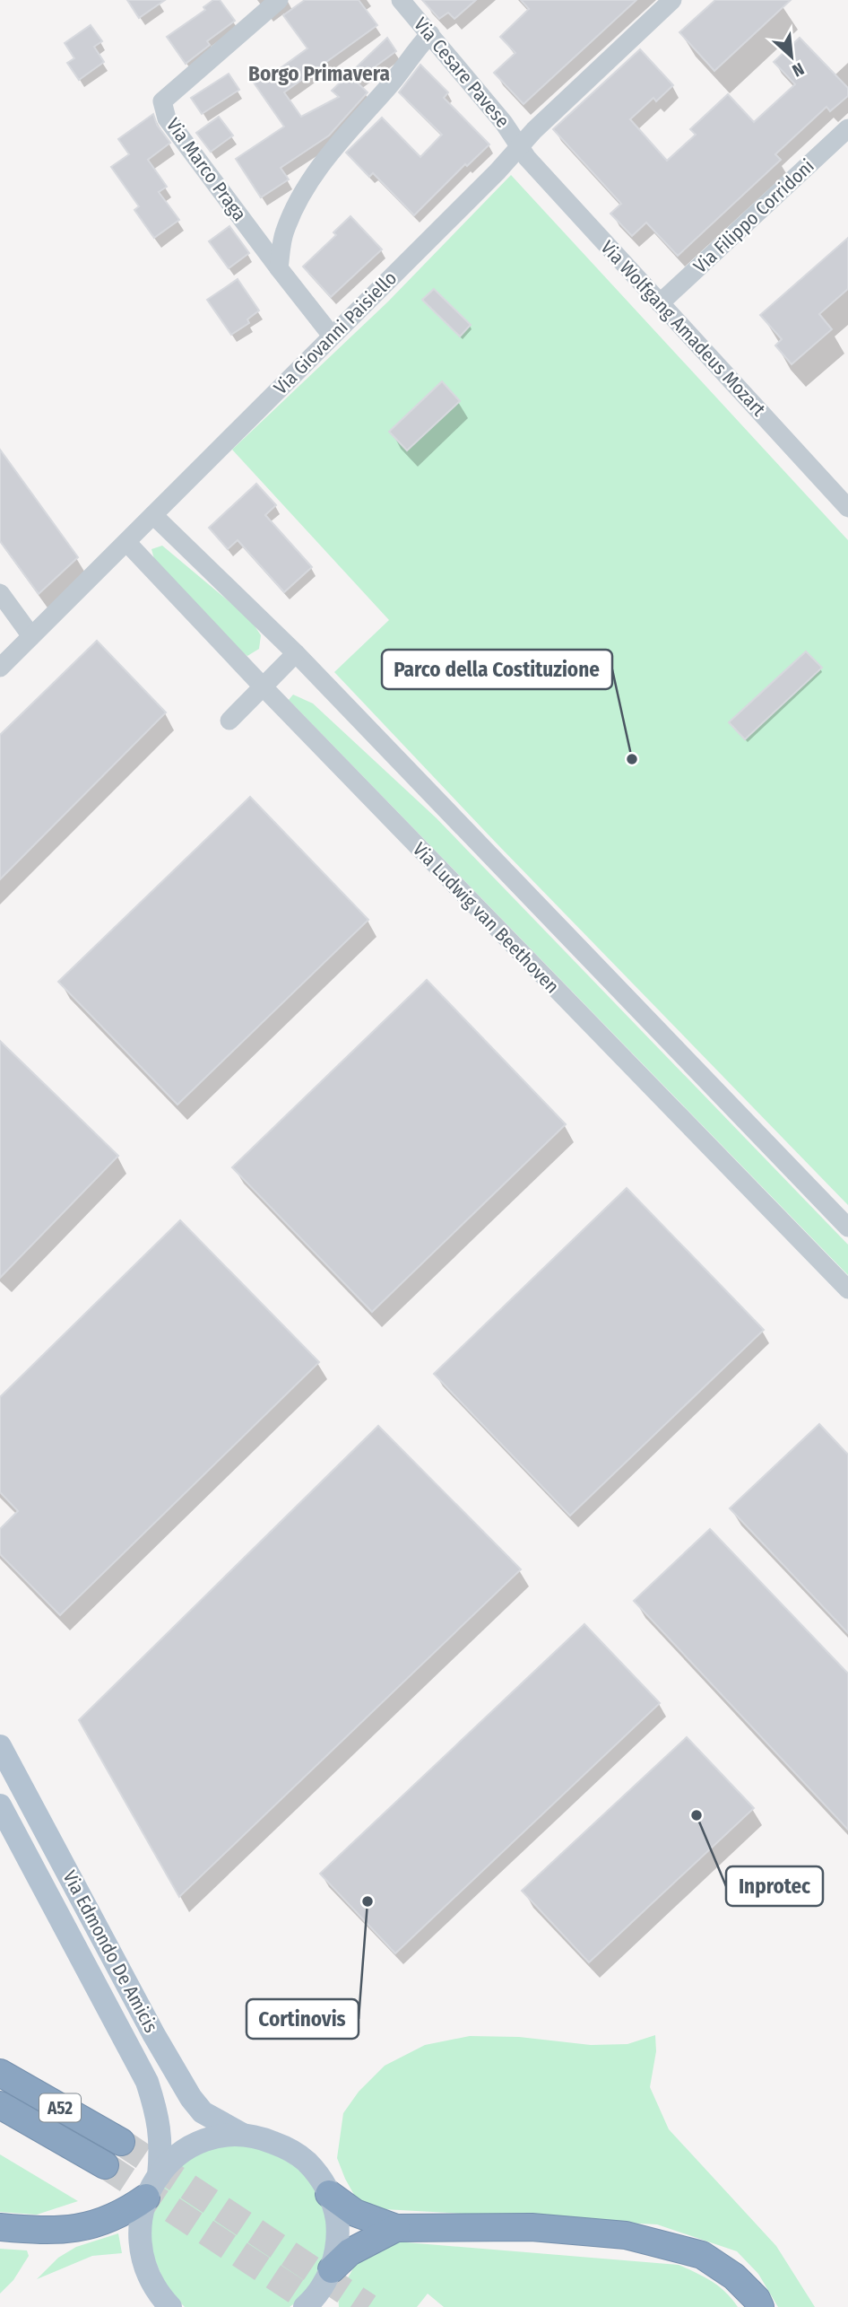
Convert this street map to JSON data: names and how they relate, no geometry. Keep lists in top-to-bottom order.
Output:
{
  "streets": {
    "highway": ["A52"],
    "main road": ["Via Edmondo De Amicis"],
    "street": [
      "Via Cesare Pavese",
      "Via Marco Praga",
      "Via Filippo Corridoni",
      "Via Wolfgang Amadeus Mozart",
      "Via Giovanni Paisiello",
      "Via Ludwig van Beethoven"
    ]
  },
  "crossings": [
    ["Via Cesare Pavese", "Via Wolfgang Amadeus Mozart"],
    ["Via Cesare Pavese", "Via Giovanni Paisiello"],
    ["Via Filippo Corridoni", "Via Wolfgang Amadeus Mozart"],
    ["Via Wolfgang Amadeus Mozart", "Via Giovanni Paisiello"],
    ["Via Giovanni Paisiello", "Via Ludwig van Beethoven"]
  ],
  "districts": ["Borgo Primavera"],
  "places": ["Parco della Costituzione", "Inprotec", "Cortinovis"],
  "north": "bottom right"
}
